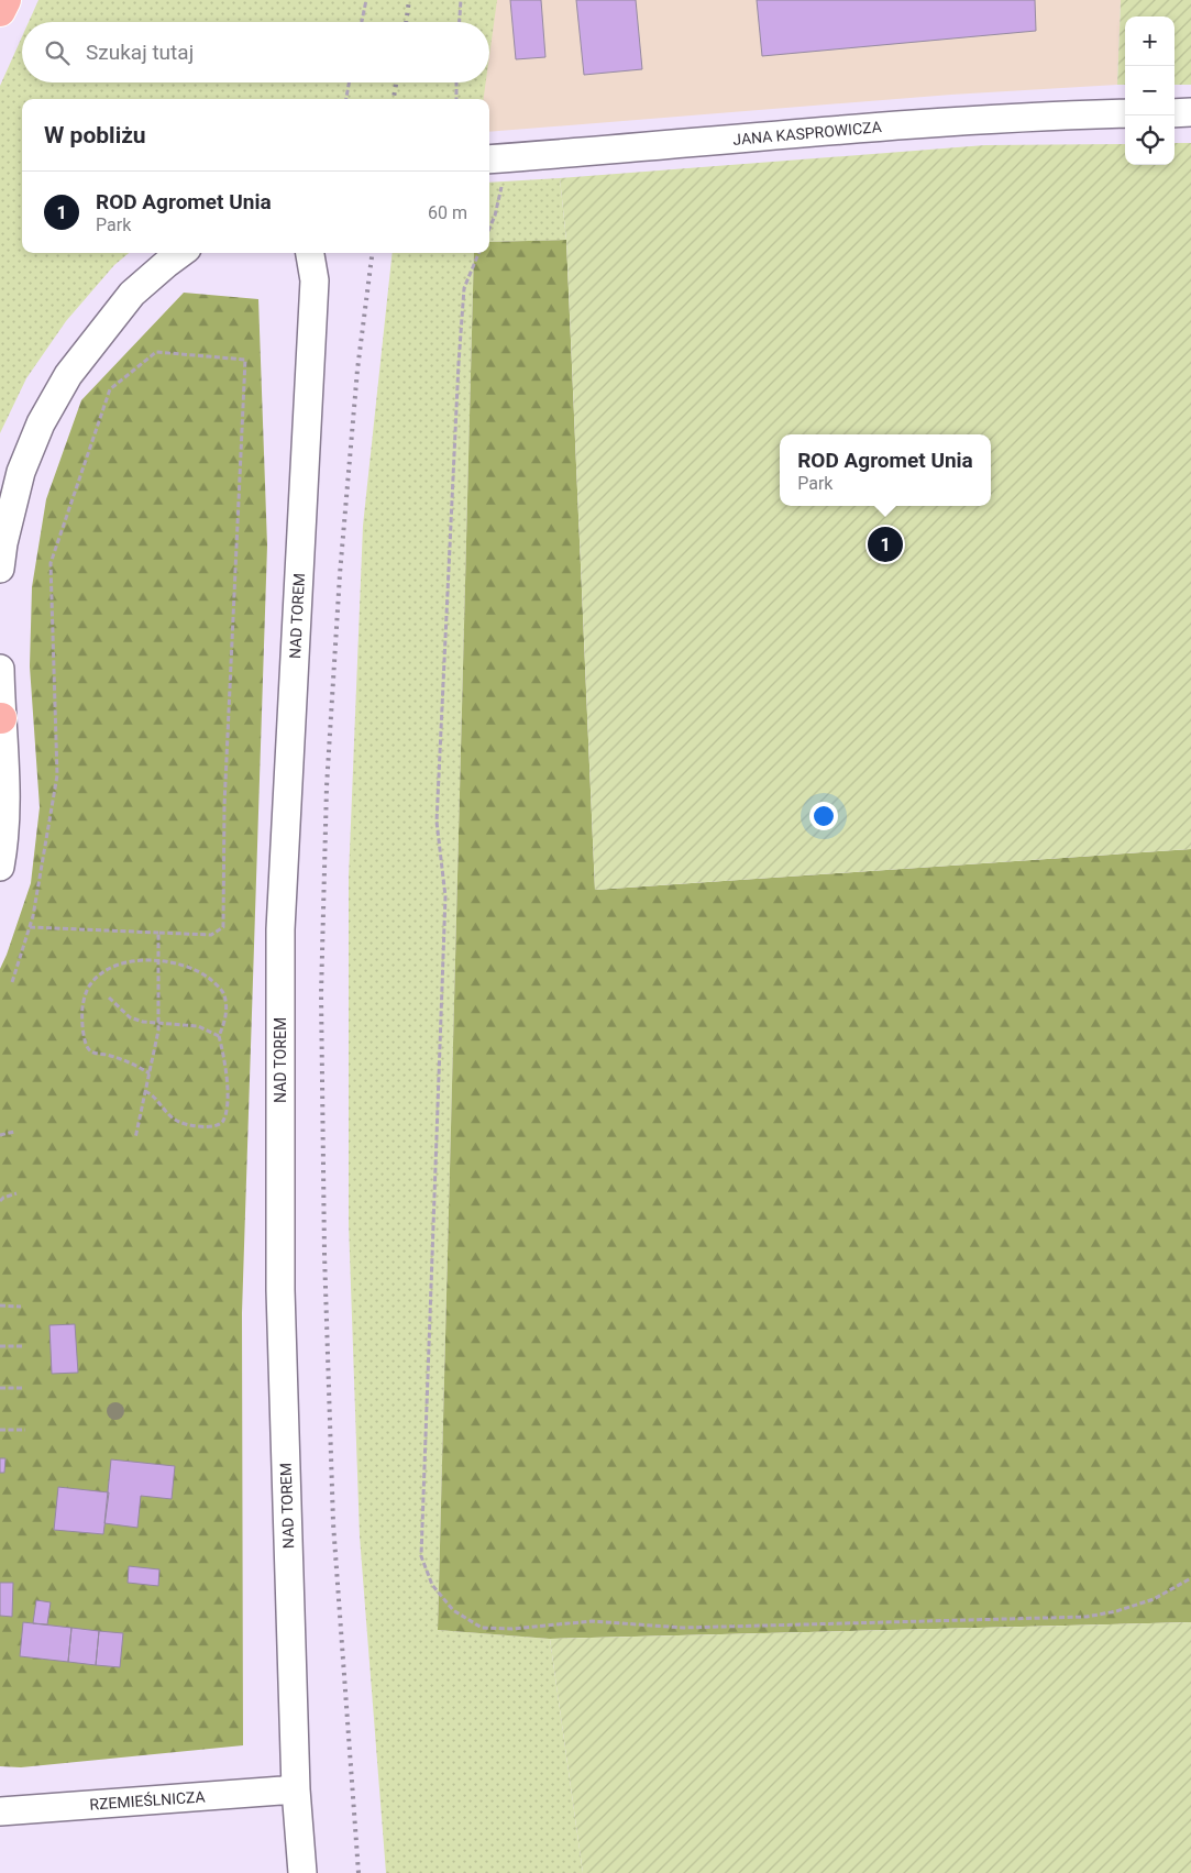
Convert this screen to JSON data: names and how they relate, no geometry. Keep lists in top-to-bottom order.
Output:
{
  "streets": {
    "street": ["JANA KASPROWICZA", "NAD TOREM", "RZEMIEŚLNICZA"]
  },
  "crossings": [
    ["NAD TOREM", "RZEMIEŚLNICZA"]
  ],
  "page": {
    "map_buttons": ["+", "−"],
    "search": "Szukaj tutaj",
    "heading": "W pobliżu",
    "list": [
      {
        "mark": "1",
        "name": "ROD Agromet Unia",
        "note": "Park",
        "value": "60 m"
      }
    ],
    "popup": ["ROD Agromet Unia", "Park"],
    "pins": "1"
  }
}
